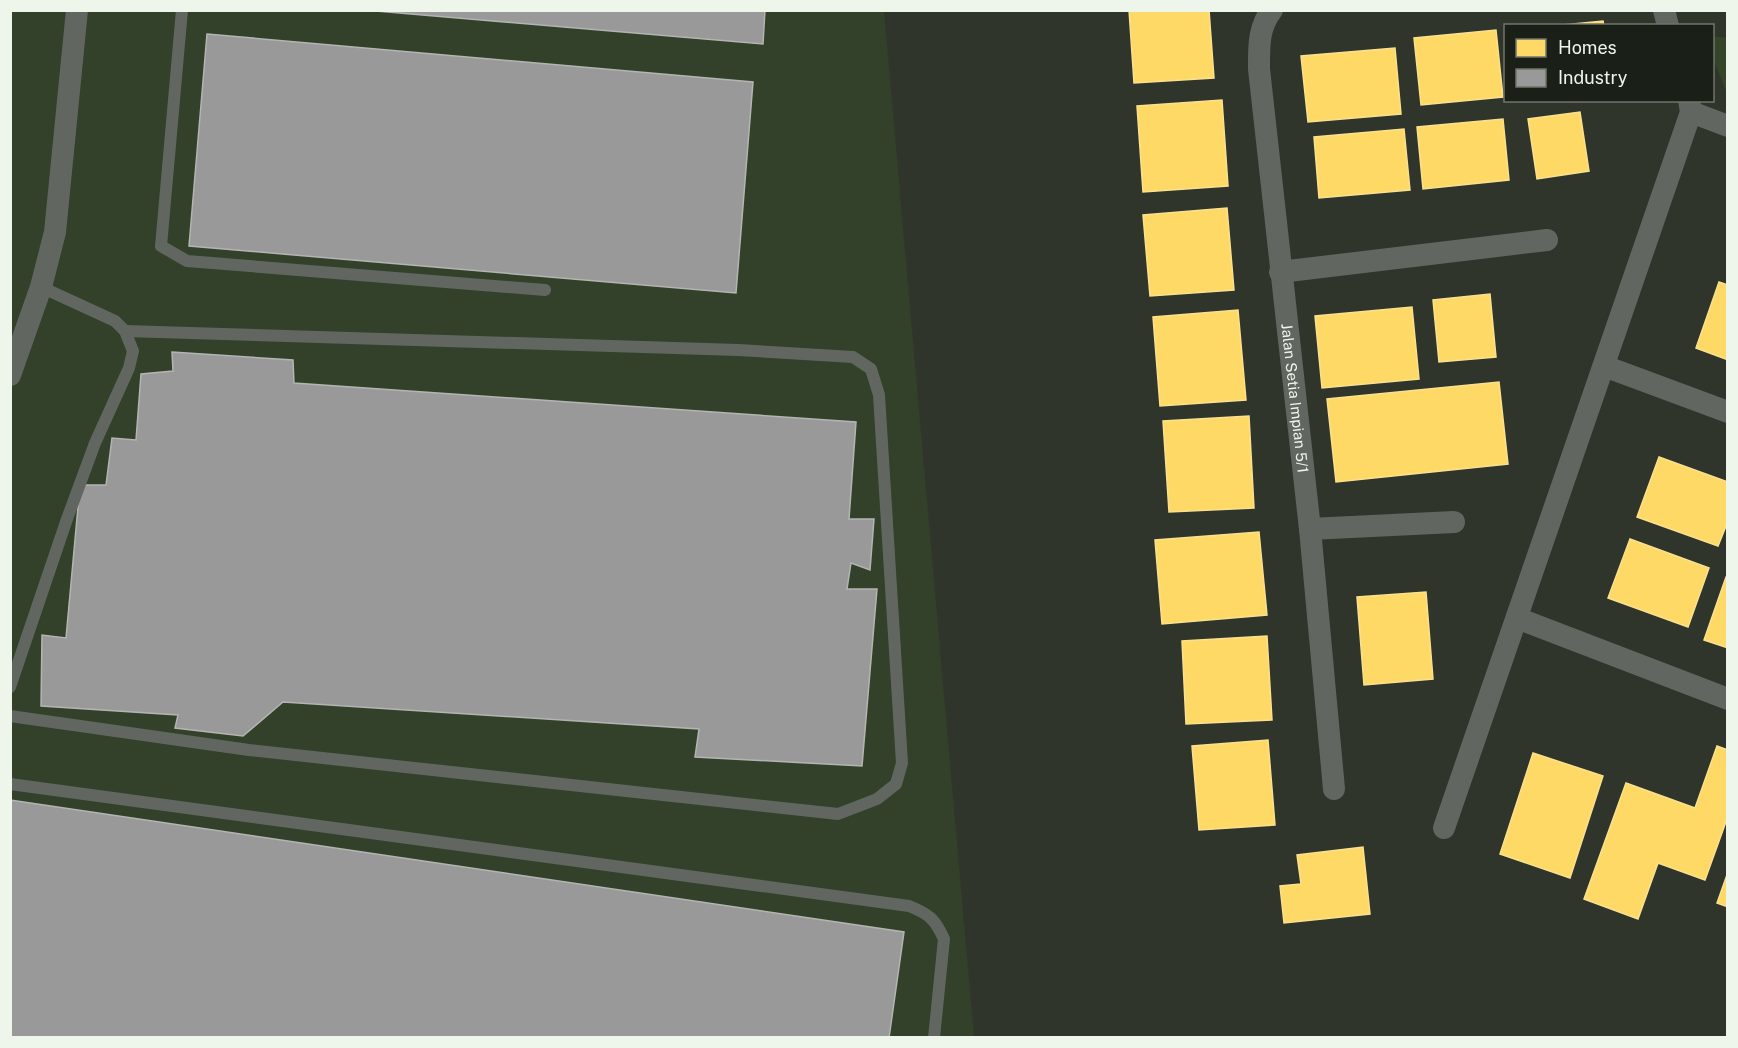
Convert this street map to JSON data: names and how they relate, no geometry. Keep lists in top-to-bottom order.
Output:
{
  "streets": {
    "street": ["Jalan Setia Impian 5/1"]
  },
  "legend": ["Homes", "Industry"]
}
